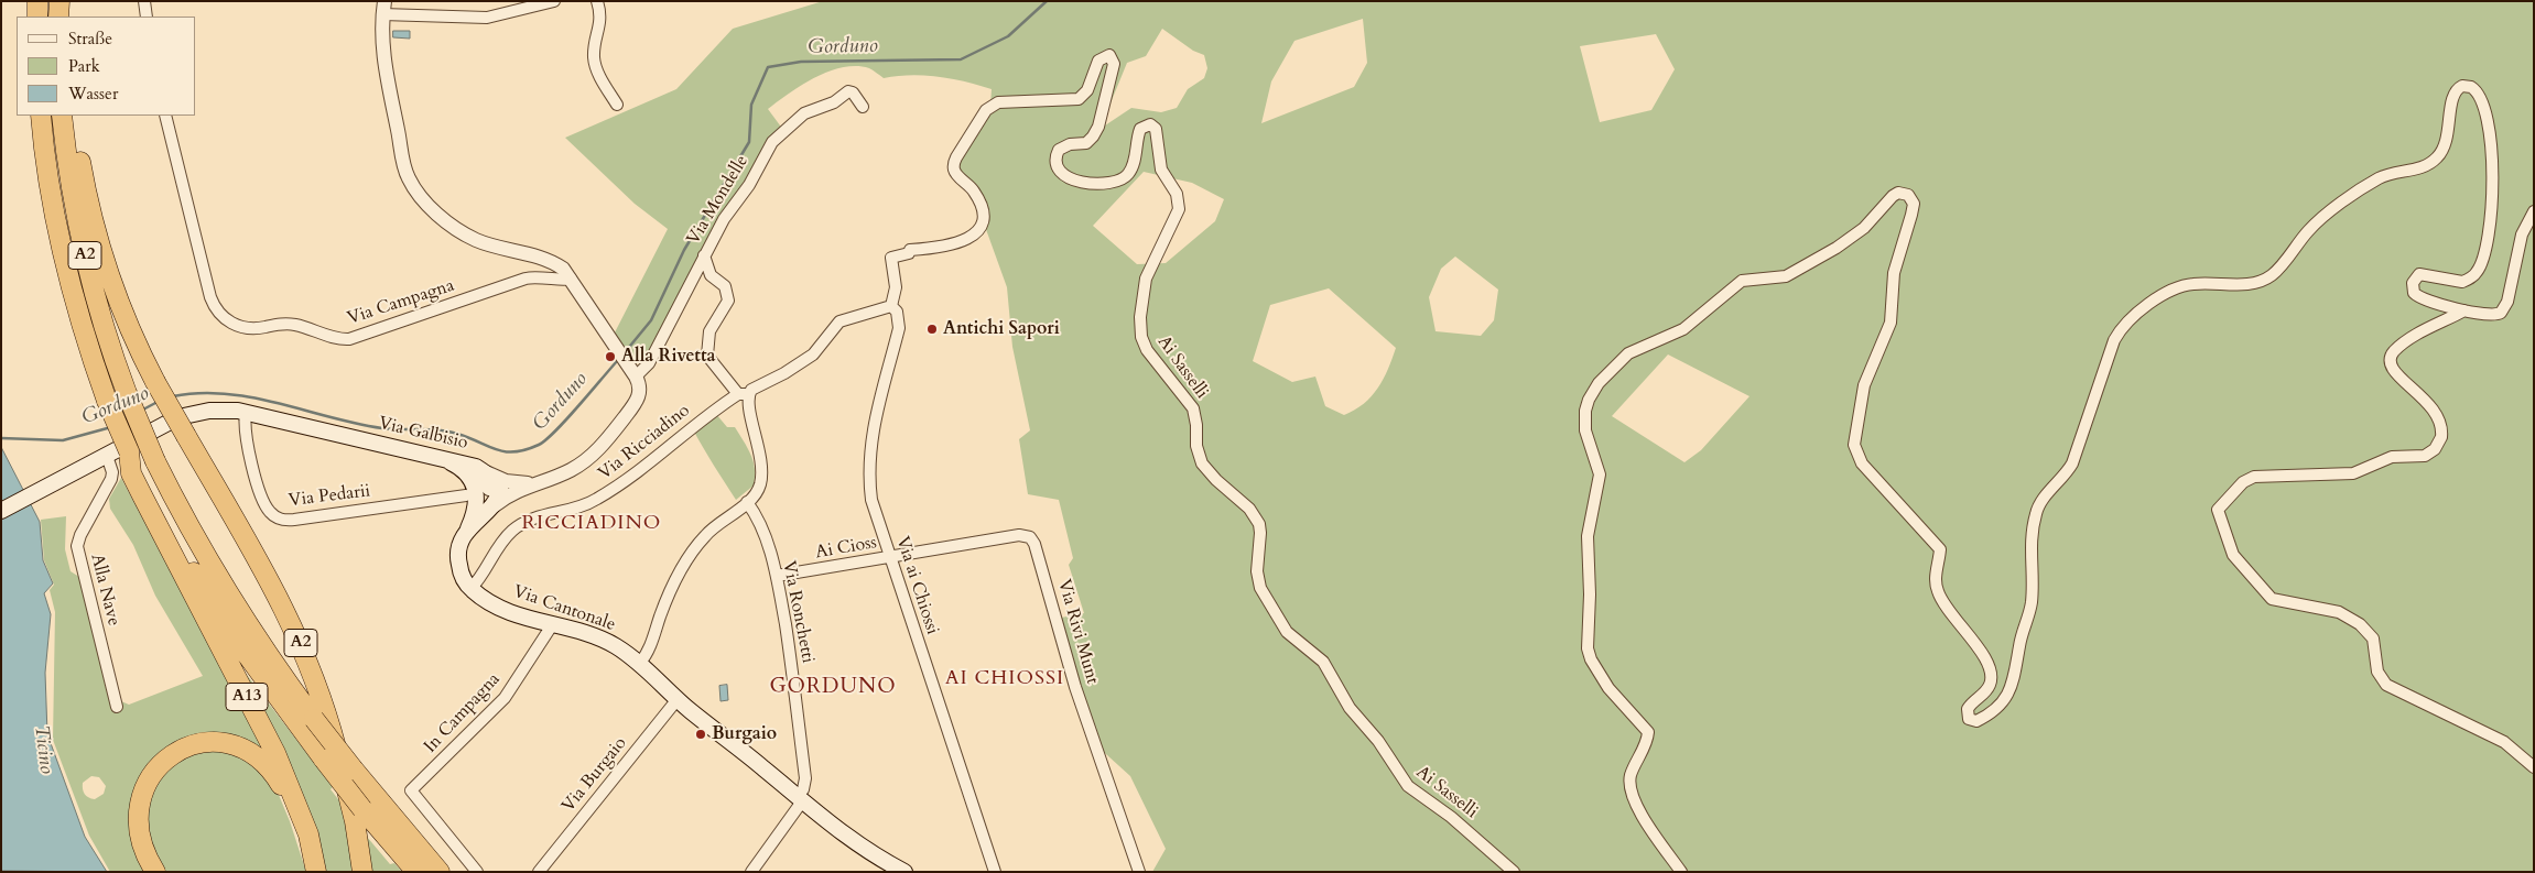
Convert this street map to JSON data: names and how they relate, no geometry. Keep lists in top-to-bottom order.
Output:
{
  "streets": {
    "highway": ["A2", "A13"],
    "main road": ["Via Galbisio", "Via Cantonale"],
    "street": [
      "Via Mondelle",
      "Via Campagna",
      "Ai Sasselli",
      "Via Ricciadino",
      "Via Pedarii",
      "Ai Cioss",
      "Via ai Chiossi",
      "Alla Nave",
      "Via Ronchetti",
      "Via Rivi Munt",
      "In Campagna",
      "Via Burgaio"
    ]
  },
  "crossings": [
    ["A2", "A13"],
    ["Ai Sasselli", "Via Ricciadino"],
    ["Ai Sasselli", "Via ai Chiossi"],
    ["Via Galbisio", "Via Pedarii"],
    ["Via Galbisio", "Alla Nave"],
    ["Via Ricciadino", "Via ai Chiossi"],
    ["Via Ricciadino", "Via Cantonale"],
    ["Ai Cioss", "Via ai Chiossi"],
    ["Ai Cioss", "Via Ronchetti"],
    ["Ai Cioss", "Via Rivi Munt"],
    ["Via ai Chiossi", "Via Rivi Munt"],
    ["Via Cantonale", "Via Ronchetti"],
    ["Via Cantonale", "In Campagna"],
    ["Via Cantonale", "Via Burgaio"]
  ],
  "districts": ["RICCIADINO", "AI CHIOSSI", "GORDUNO"],
  "water": ["Gorduno", "Ticino"],
  "places": ["Antichi Sapori", "Alla Rivetta", "Burgaio"],
  "legend": ["Straße", "Park", "Wasser"]
}
